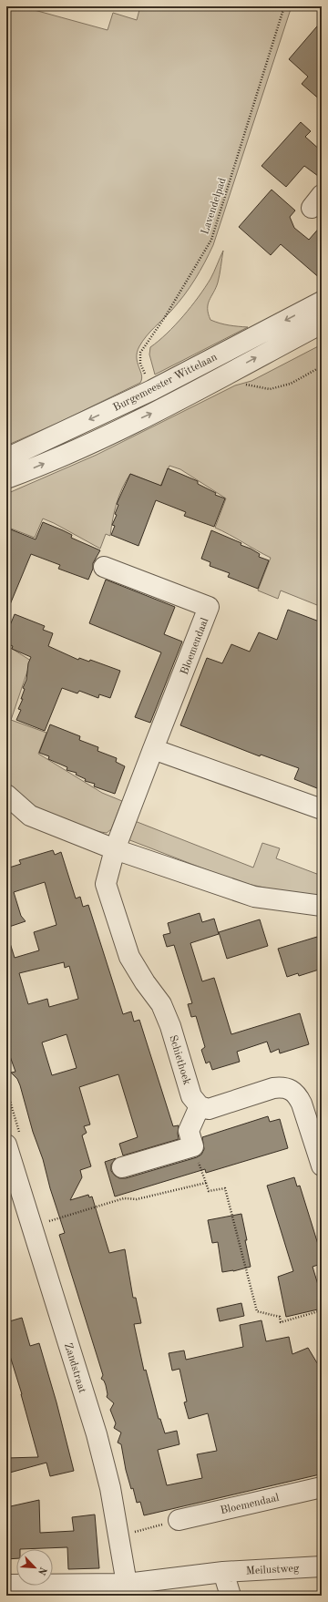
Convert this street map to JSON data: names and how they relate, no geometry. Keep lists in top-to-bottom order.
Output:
{
  "streets": {
    "street": [
      "Burgemeester Wittelaan",
      "Bloemendaal",
      "Schiethoek",
      "Zandstraat",
      "Meilustweg"
    ],
    "path": ["Lavendelpad"]
  },
  "crossings": [
    ["Lavendelpad", "Burgemeester Wittelaan"],
    ["Bloemendaal", "Schiethoek"],
    ["Zandstraat", "Meilustweg"]
  ],
  "north": "bottom right"
}
